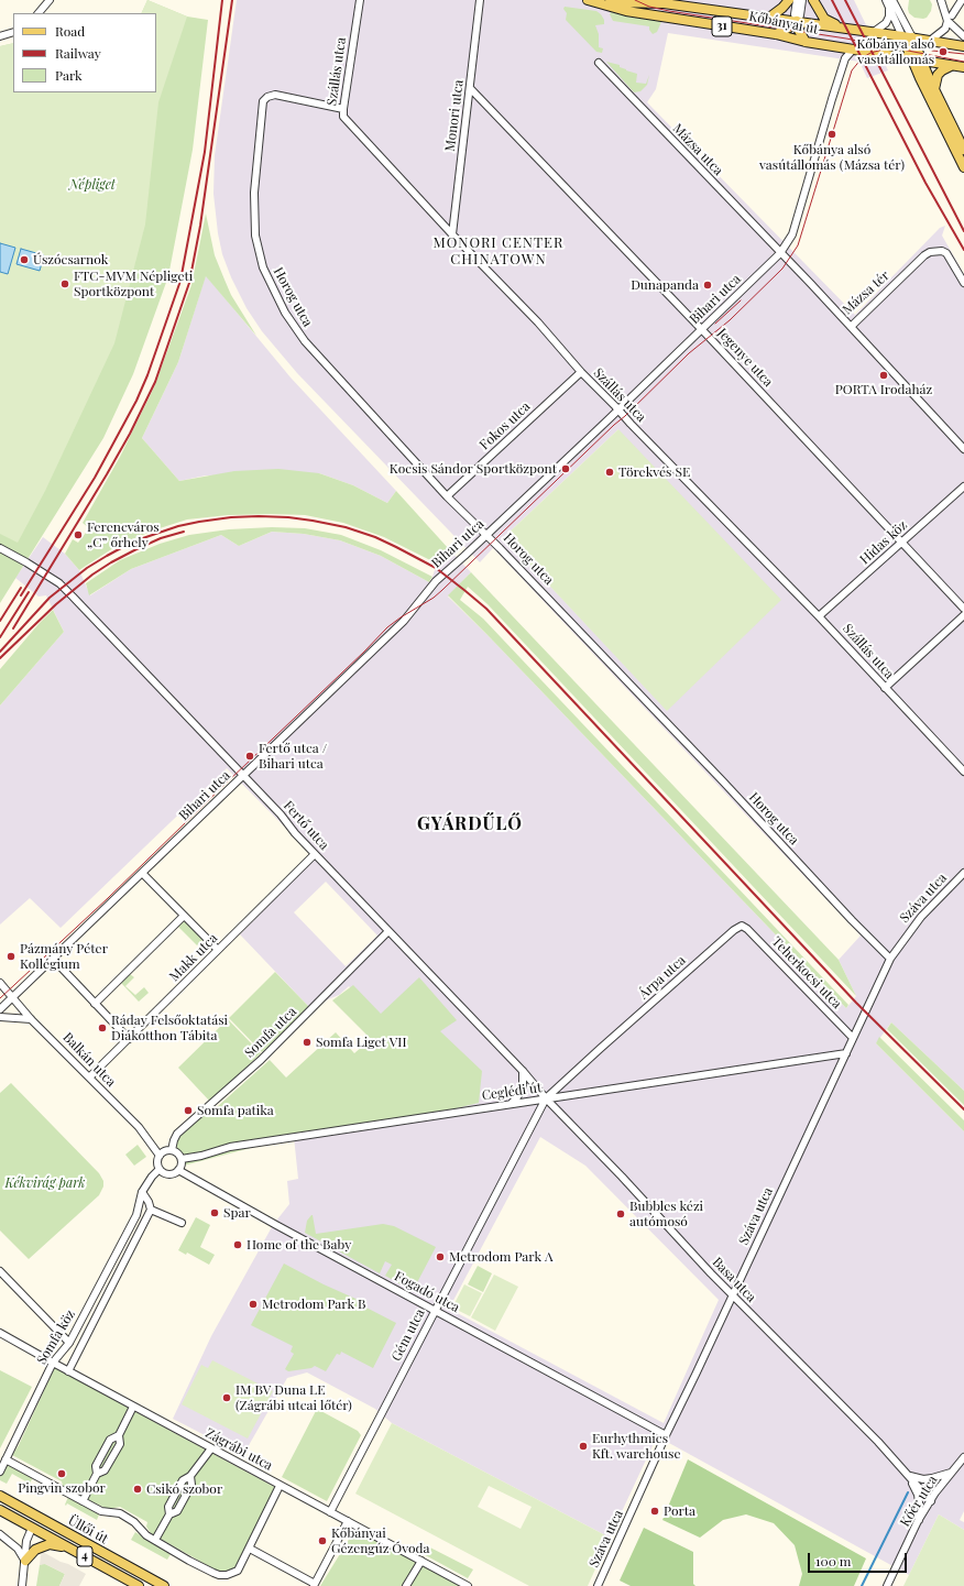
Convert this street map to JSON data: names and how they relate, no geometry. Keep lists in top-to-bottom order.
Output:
{
  "streets": {
    "main road": [
      "Kőbányai út",
      "31",
      "Üllői út",
      "4"
    ],
    "street": [
      "Szállás utca",
      "Monori utca",
      "Mázsa utca",
      "Mázsa tér",
      "Horog utca",
      "Bihari utca",
      "Jegenye utca",
      "Fokos utca",
      "Hidas köz",
      "Fertő utca",
      "Száva utca",
      "Makk utca",
      "Teherkocsi utca",
      "Árpa utca",
      "Somfa utca",
      "Balkán utca",
      "Ceglédi út",
      "Basa utca",
      "Fogadó utca",
      "Gém utca",
      "Somfa köz",
      "Zágrábi utca",
      "Kőér utca"
    ]
  },
  "crossings": [
    ["Kőbányai út", "31"],
    ["Kőbányai út", "Bihari utca"],
    ["Szállás utca", "Monori utca"],
    ["Szállás utca", "Horog utca"],
    ["Szállás utca", "Bihari utca"],
    ["Szállás utca", "Fokos utca"],
    ["Szállás utca", "Hidas köz"],
    ["Monori utca", "Jegenye utca"],
    ["Mázsa utca", "Mázsa tér"],
    ["Mázsa utca", "Bihari utca"],
    ["Mázsa tér", "Bihari utca"],
    ["Horog utca", "Bihari utca"],
    ["Horog utca", "Fokos utca"],
    ["Horog utca", "Száva utca"],
    ["Bihari utca", "Jegenye utca"],
    ["Bihari utca", "Fertő utca"],
    ["Bihari utca", "Balkán utca"],
    ["Jegenye utca", "Hidas köz"],
    ["Fertő utca", "Makk utca"],
    ["Fertő utca", "Somfa utca"],
    ["Fertő utca", "Basa utca"],
    ["Száva utca", "Teherkocsi utca"],
    ["Száva utca", "Ceglédi út"],
    ["Száva utca", "Basa utca"],
    ["Száva utca", "Fogadó utca"],
    ["Makk utca", "Balkán utca"],
    ["Teherkocsi utca", "Árpa utca"],
    ["Árpa utca", "Ceglédi út"],
    ["Árpa utca", "Basa utca"],
    ["Árpa utca", "Gém utca"],
    ["Somfa utca", "Balkán utca"],
    ["Somfa utca", "Ceglédi út"],
    ["Somfa utca", "Fogadó utca"],
    ["Somfa utca", "Somfa köz"],
    ["Balkán utca", "Ceglédi út"],
    ["Balkán utca", "Fogadó utca"],
    ["Balkán utca", "Somfa köz"],
    ["Ceglédi út", "Basa utca"],
    ["Ceglédi út", "Fogadó utca"],
    ["Ceglédi út", "Gém utca"],
    ["Ceglédi út", "Somfa köz"],
    ["Basa utca", "Gém utca"],
    ["Basa utca", "Kőér utca"],
    ["Fogadó utca", "Gém utca"],
    ["Fogadó utca", "Somfa köz"],
    ["Gém utca", "Zágrábi utca"],
    ["Somfa köz", "Zágrábi utca"]
  ],
  "districts": ["MONORI CENTER CHINATOWN", "GYÁRDŰLŐ"],
  "parks": ["Népliget", "Kékvirág park"],
  "places": [
    "Kőbánya alsó vasútállomás",
    "Kőbánya alsó vasútállomás (Mázsa tér)",
    "Úszócsarnok",
    "FTC-MVM Népligeti Sportközpont",
    "Dunapanda",
    "PORTA Irodaház",
    "Kocsis Sándor Sportközpont",
    "Törekvés SE",
    "Ferencváros „C” őrhely",
    "Fertő utca / Bihari utca",
    "Pázmány Péter Kollégium",
    "Ráday Felsőoktatási Diákotthon Tábita",
    "Somfa Liget VII",
    "Somfa patika",
    "Spar",
    "Bubbles kézi autómosó",
    "Home of the Baby",
    "Metrodom Park A",
    "Metrodom Park B",
    "IM BV Duna LE (Zágrábi utcai lőtér)",
    "Eurhythmics Kft. warehouse",
    "Pingvin szobor",
    "Csikó szobor",
    "Porta",
    "Kőbányai Gézengúz Óvoda"
  ],
  "legend": ["Road", "Railway", "Park"],
  "scale_bar": "100 m"
}
